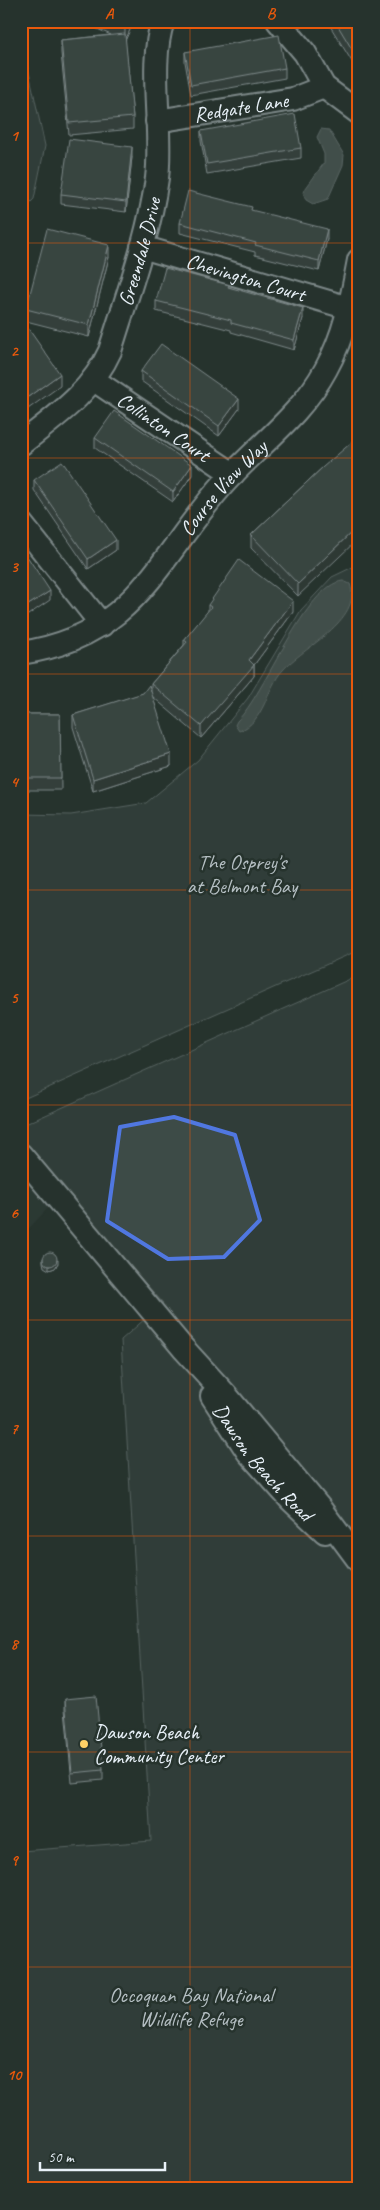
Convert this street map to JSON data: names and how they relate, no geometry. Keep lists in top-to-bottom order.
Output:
{
  "streets": {
    "street": [
      "Redgate Lane",
      "Greendale Drive",
      "Chevington Court",
      "Collinton Court",
      "Course View Way",
      "Dawson Beach Road"
    ]
  },
  "crossings": [
    ["Redgate Lane", "Greendale Drive"],
    ["Greendale Drive", "Chevington Court"],
    ["Greendale Drive", "Collinton Court"],
    ["Chevington Court", "Course View Way"],
    ["Collinton Court", "Course View Way"]
  ],
  "parks": ["The Osprey's at Belmont Bay", "Occoquan Bay National Wildlife Refuge"],
  "places": ["Dawson Beach Community Center"],
  "scale_bar": "50 m",
  "grid": {
    "columns": ["A", "B"],
    "rows": [
      "1",
      "2",
      "3",
      "4",
      "5",
      "6",
      "7",
      "8",
      "9",
      "10"
    ]
  }
}
